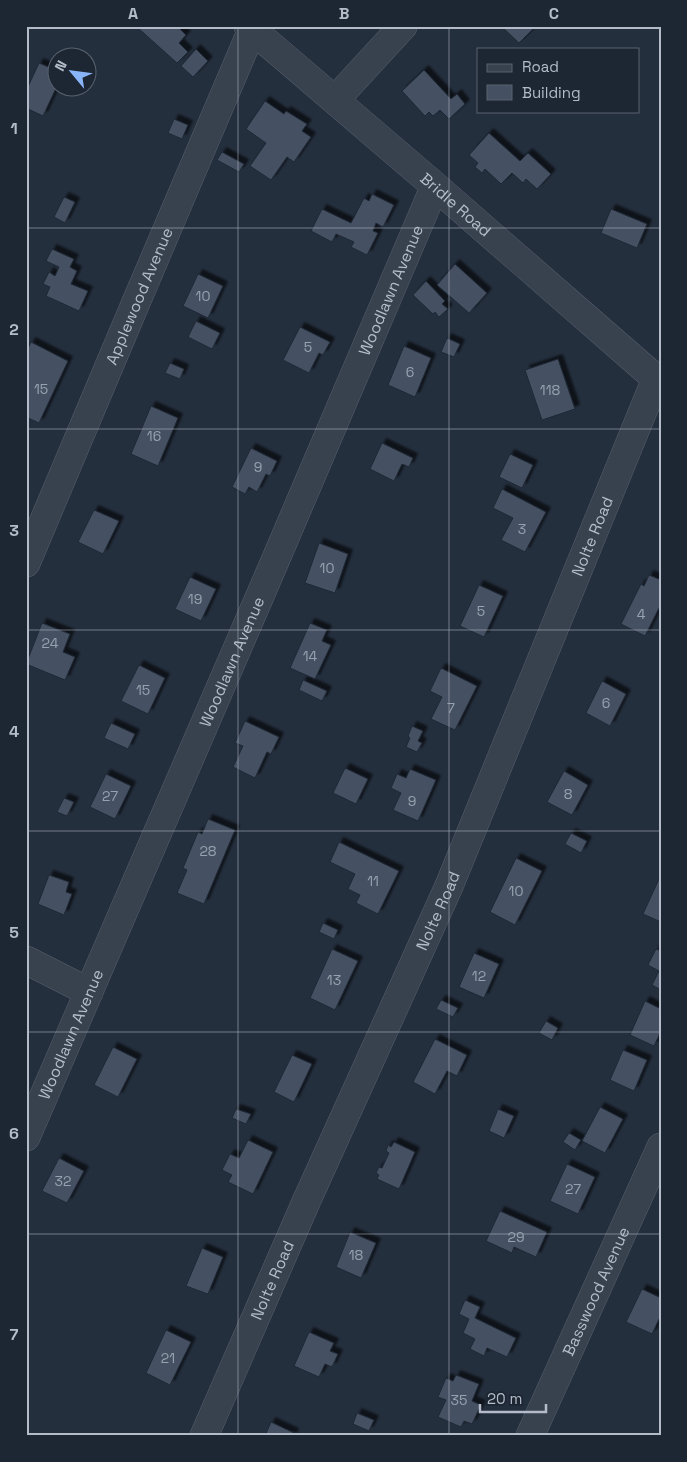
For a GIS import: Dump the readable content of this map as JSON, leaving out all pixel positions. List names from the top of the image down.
{
  "streets": {
    "street": [
      "Bridle Road",
      "Woodlawn Avenue",
      "Applewood Avenue",
      "Nolte Road",
      "Basswood Avenue"
    ]
  },
  "crossings": [
    ["Bridle Road", "Woodlawn Avenue"],
    ["Bridle Road", "Applewood Avenue"],
    ["Bridle Road", "Nolte Road"]
  ],
  "house_numbers": [
    "10",
    "5",
    "6",
    "15",
    "118",
    "16",
    "9",
    "3",
    "10",
    "19",
    "5",
    "4",
    "24",
    "14",
    "15",
    "6",
    "7",
    "8",
    "27",
    "9",
    "28",
    "11",
    "10",
    "12",
    "13",
    "32",
    "27",
    "29",
    "18",
    "21",
    "35"
  ],
  "legend": ["Road", "Building"],
  "scale_bar": "20 m",
  "north": "top left",
  "grid": {
    "columns": ["A", "B", "C"],
    "rows": [
      "1",
      "2",
      "3",
      "4",
      "5",
      "6",
      "7"
    ]
  }
}
